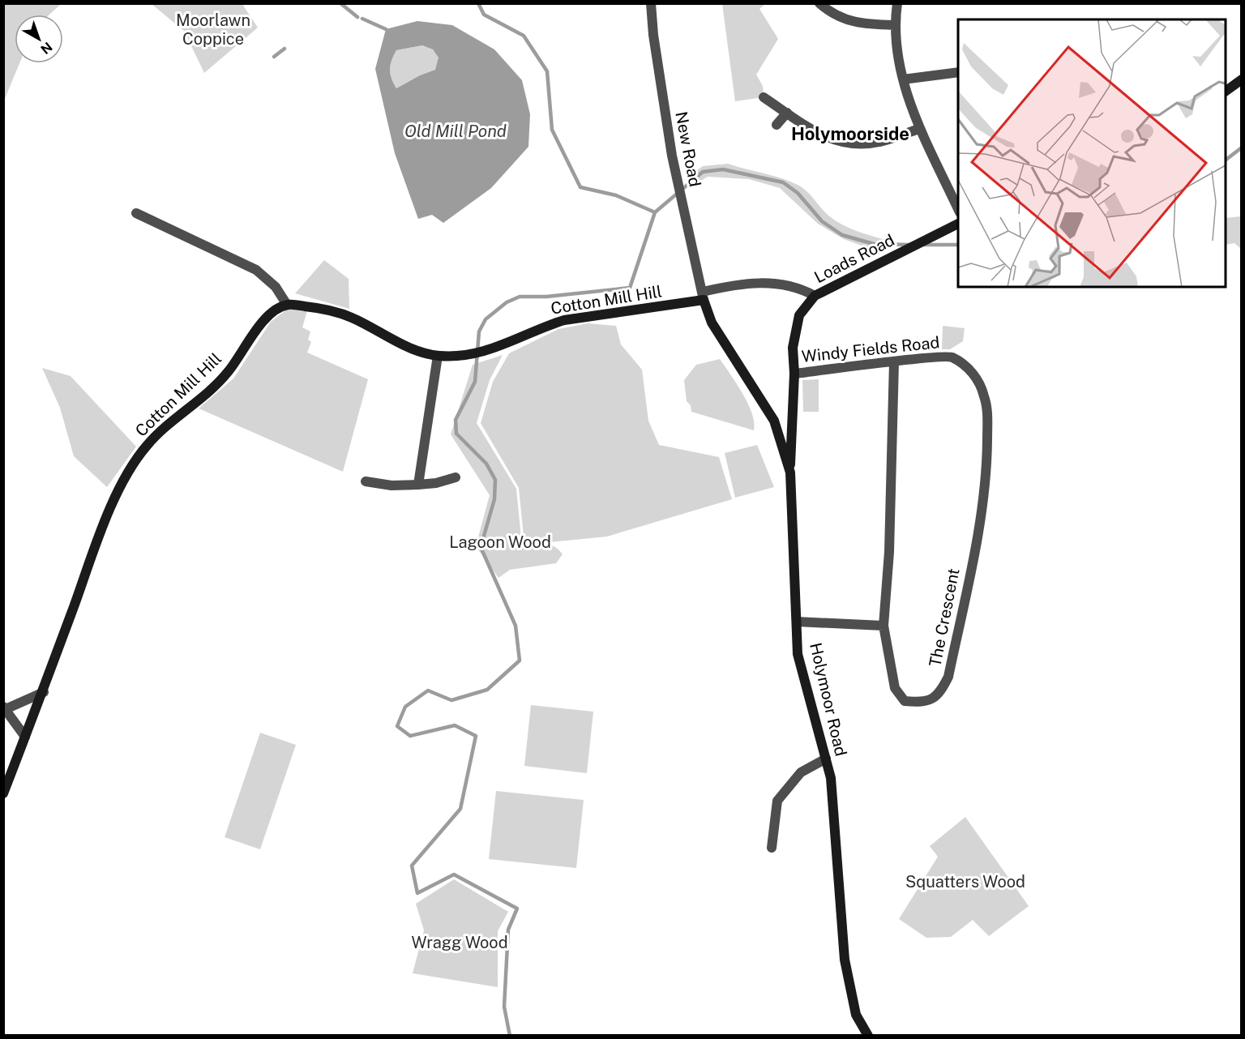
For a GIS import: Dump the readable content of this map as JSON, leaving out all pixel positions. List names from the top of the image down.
{
  "streets": {
    "street": [
      "New Road",
      "Loads Road",
      "Cotton Mill Hill",
      "Windy Fields Road",
      "The Crescent",
      "Holymoor Road"
    ]
  },
  "crossings": [
    ["New Road", "Loads Road"],
    ["New Road", "Cotton Mill Hill"],
    ["New Road", "Holymoor Road"],
    ["Loads Road", "Cotton Mill Hill"],
    ["Loads Road", "Holymoor Road"],
    ["Cotton Mill Hill", "Holymoor Road"],
    ["Windy Fields Road", "The Crescent"]
  ],
  "districts": ["Holymoorside"],
  "water": ["Old Mill Pond"],
  "parks": [
    "Moorlawn Coppice",
    "Lagoon Wood",
    "Squatters Wood",
    "Wragg Wood"
  ],
  "north": "bottom right"
}
